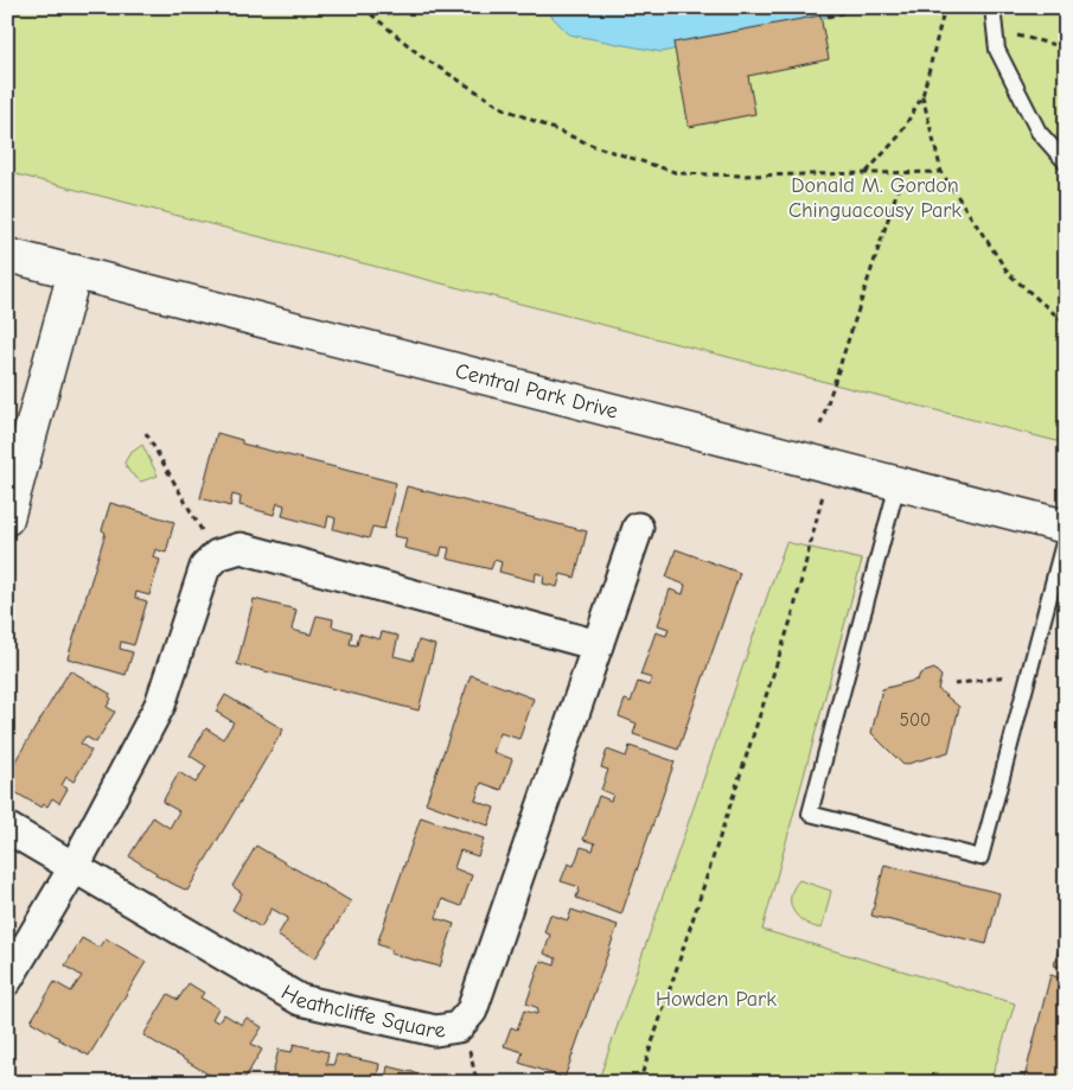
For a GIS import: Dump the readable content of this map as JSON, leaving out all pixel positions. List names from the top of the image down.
{
  "streets": {
    "street": ["Central Park Drive", "Heathcliffe Square"]
  },
  "parks": ["Donald M. Gordon Chinguacousy Park", "Howden Park"],
  "house_numbers": ["500"]
}
